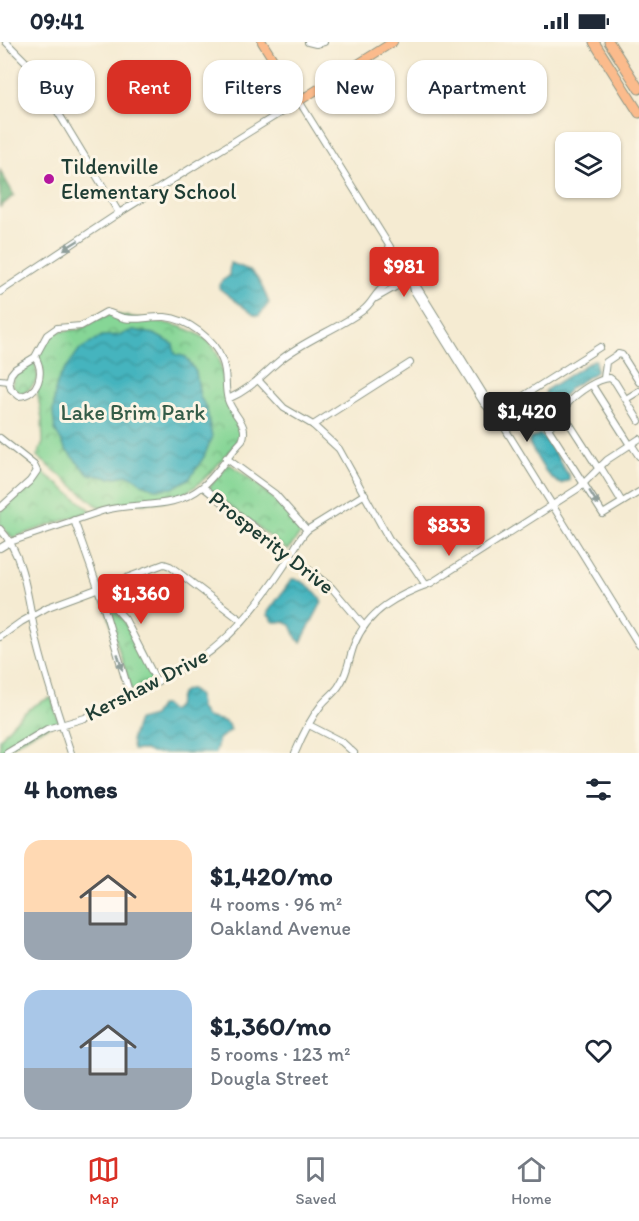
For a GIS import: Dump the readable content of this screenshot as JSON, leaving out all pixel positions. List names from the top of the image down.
{
  "streets": {
    "street": ["Prosperity Drive", "Kershaw Drive"]
  },
  "crossings": [
    ["Prosperity Drive", "Kershaw Drive"]
  ],
  "parks": ["Lake Brim Park"],
  "places": ["Tildenville Elementary School"],
  "page": {
    "status": "09:41",
    "chip": [
      "Buy",
      "Rent",
      "Filters",
      "New",
      "Apartment"
    ],
    "price": [
      "$981",
      "$1,420",
      "$833",
      "$1,360"
    ],
    "heading": "4 homes",
    "list": [
      {
        "name": "$1,420/mo",
        "note": "4 rooms · 96 m² · Oakland Avenue"
      },
      {
        "name": "$1,360/mo",
        "note": "5 rooms · 123 m² · Dougla Street"
      }
    ],
    "tabs": ["Map", "Saved", "Home"]
  }
}
